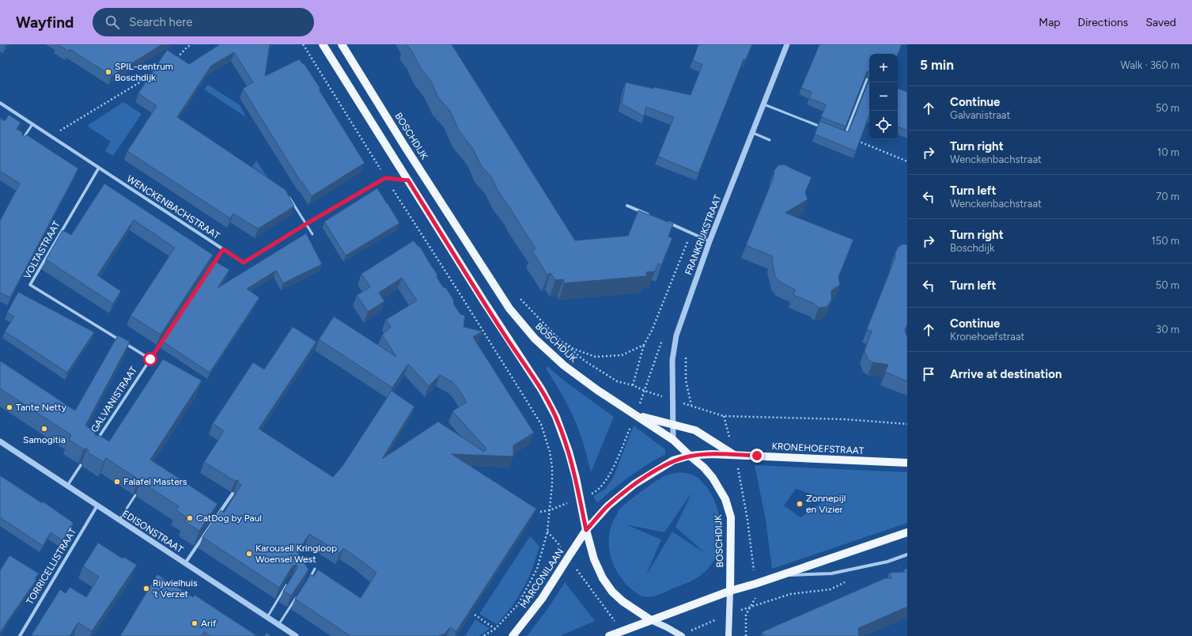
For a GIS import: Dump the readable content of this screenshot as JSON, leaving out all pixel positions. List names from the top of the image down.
{
  "streets": {
    "main road": ["BOSCHDIJK", "KRONEHOEFSTRAAT", "MARCONILAAN"],
    "street": [
      "WENCKENBACHSTRAAT",
      "FRANKRIJKSTRAAT",
      "VOLTASTRAAT",
      "GALVANISTRAAT",
      "EDISONSTRAAT",
      "TORRICELLISTRAAT"
    ]
  },
  "crossings": [
    ["BOSCHDIJK", "FRANKRIJKSTRAAT"],
    ["BOSCHDIJK", "KRONEHOEFSTRAAT"],
    ["BOSCHDIJK", "MARCONILAAN"],
    ["WENCKENBACHSTRAAT", "VOLTASTRAAT"],
    ["WENCKENBACHSTRAAT", "GALVANISTRAAT"],
    ["VOLTASTRAAT", "GALVANISTRAAT"],
    ["KRONEHOEFSTRAAT", "MARCONILAAN"],
    ["EDISONSTRAAT", "TORRICELLISTRAAT"]
  ],
  "places": [
    "SPIL-centrum Boschdijk",
    "Tante Netty",
    "Samogitia",
    "Falafel Masters",
    "Zonnepijl en Vizier",
    "CatDog by Paul",
    "Karousell Kringloop Woensel West",
    "Rijwielhuis ‘t Verzet",
    "Arif"
  ],
  "page": {
    "header": "Wayfind",
    "search": "Search here",
    "nav": ["Map", "Directions", "Saved"],
    "heading": ["5 min", "Walk · 360 m"],
    "map_buttons": ["+", "−"],
    "list": [
      ["Continue", "Galvanistraat", "50 m"],
      ["Turn right", "Wenckenbachstraat", "10 m"],
      ["Turn left", "Wenckenbachstraat", "70 m"],
      ["Turn right", "Boschdijk", "150 m"],
      ["Turn left", "50 m"],
      ["Continue", "Kronehoefstraat", "30 m"],
      "Arrive at destination"
    ]
  }
}
